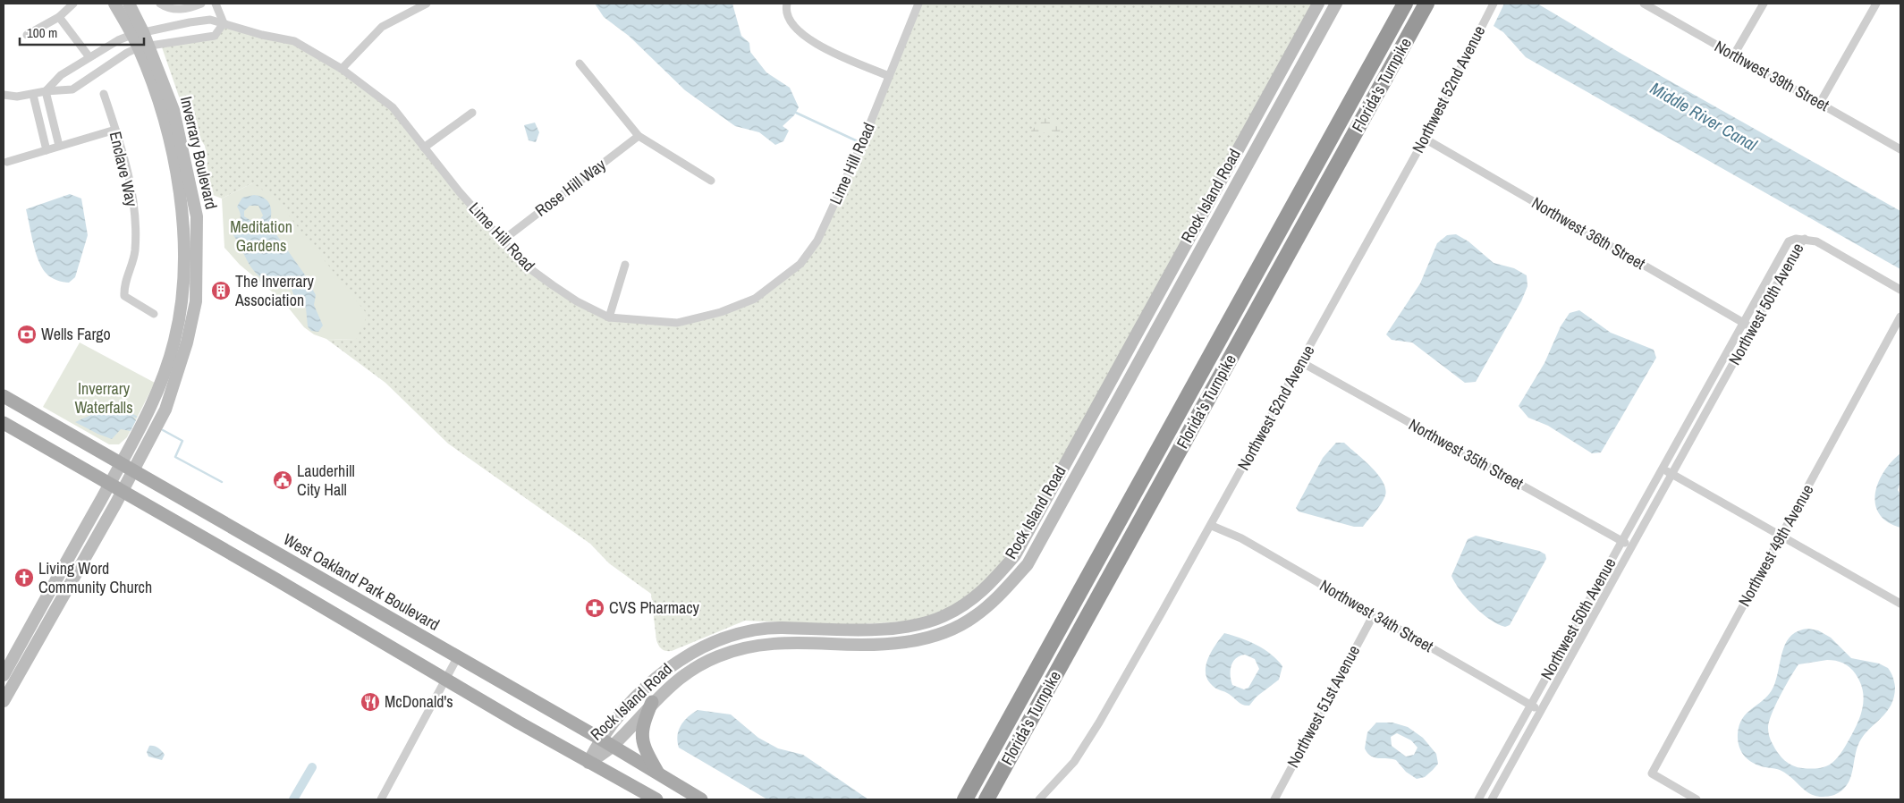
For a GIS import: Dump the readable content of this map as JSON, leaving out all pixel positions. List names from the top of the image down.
{
  "streets": {
    "highway": ["Florida's Turnpike"],
    "main road": ["Inverrary Boulevard", "Rock Island Road", "West Oakland Park Boulevard"],
    "street": [
      "Northwest 39th Street",
      "Northwest 52nd Avenue",
      "Lime Hill Road",
      "Enclave Way",
      "Rose Hill Way",
      "Northwest 36th Street",
      "Northwest 50th Avenue",
      "Northwest 35th Street",
      "Northwest 49th Avenue",
      "Northwest 34th Street",
      "Northwest 51st Avenue"
    ]
  },
  "crossings": [
    ["Northwest 52nd Avenue", "Northwest 36th Street"],
    ["Northwest 52nd Avenue", "Northwest 35th Street"],
    ["Northwest 52nd Avenue", "Northwest 34th Street"],
    ["Inverrary Boulevard", "Lime Hill Road"],
    ["Inverrary Boulevard", "West Oakland Park Boulevard"],
    ["Lime Hill Road", "Rose Hill Way"],
    ["Rock Island Road", "West Oakland Park Boulevard"],
    ["Northwest 36th Street", "Northwest 50th Avenue"],
    ["Northwest 50th Avenue", "Northwest 35th Street"],
    ["Northwest 50th Avenue", "Northwest 34th Street"],
    ["Northwest 34th Street", "Northwest 51st Avenue"]
  ],
  "water": ["Middle River Canal"],
  "parks": ["Meditation Gardens", "Inverrary Waterfalls"],
  "places": {
    "building": ["The Inverrary Association"],
    "bank": ["Wells Fargo"],
    "public building": ["Lauderhill City Hall"],
    "church": ["Living Word Community Church"],
    "pharmacy": ["CVS Pharmacy"],
    "restaurant": ["McDonald's"]
  },
  "scale_bar": "100 m"
}
